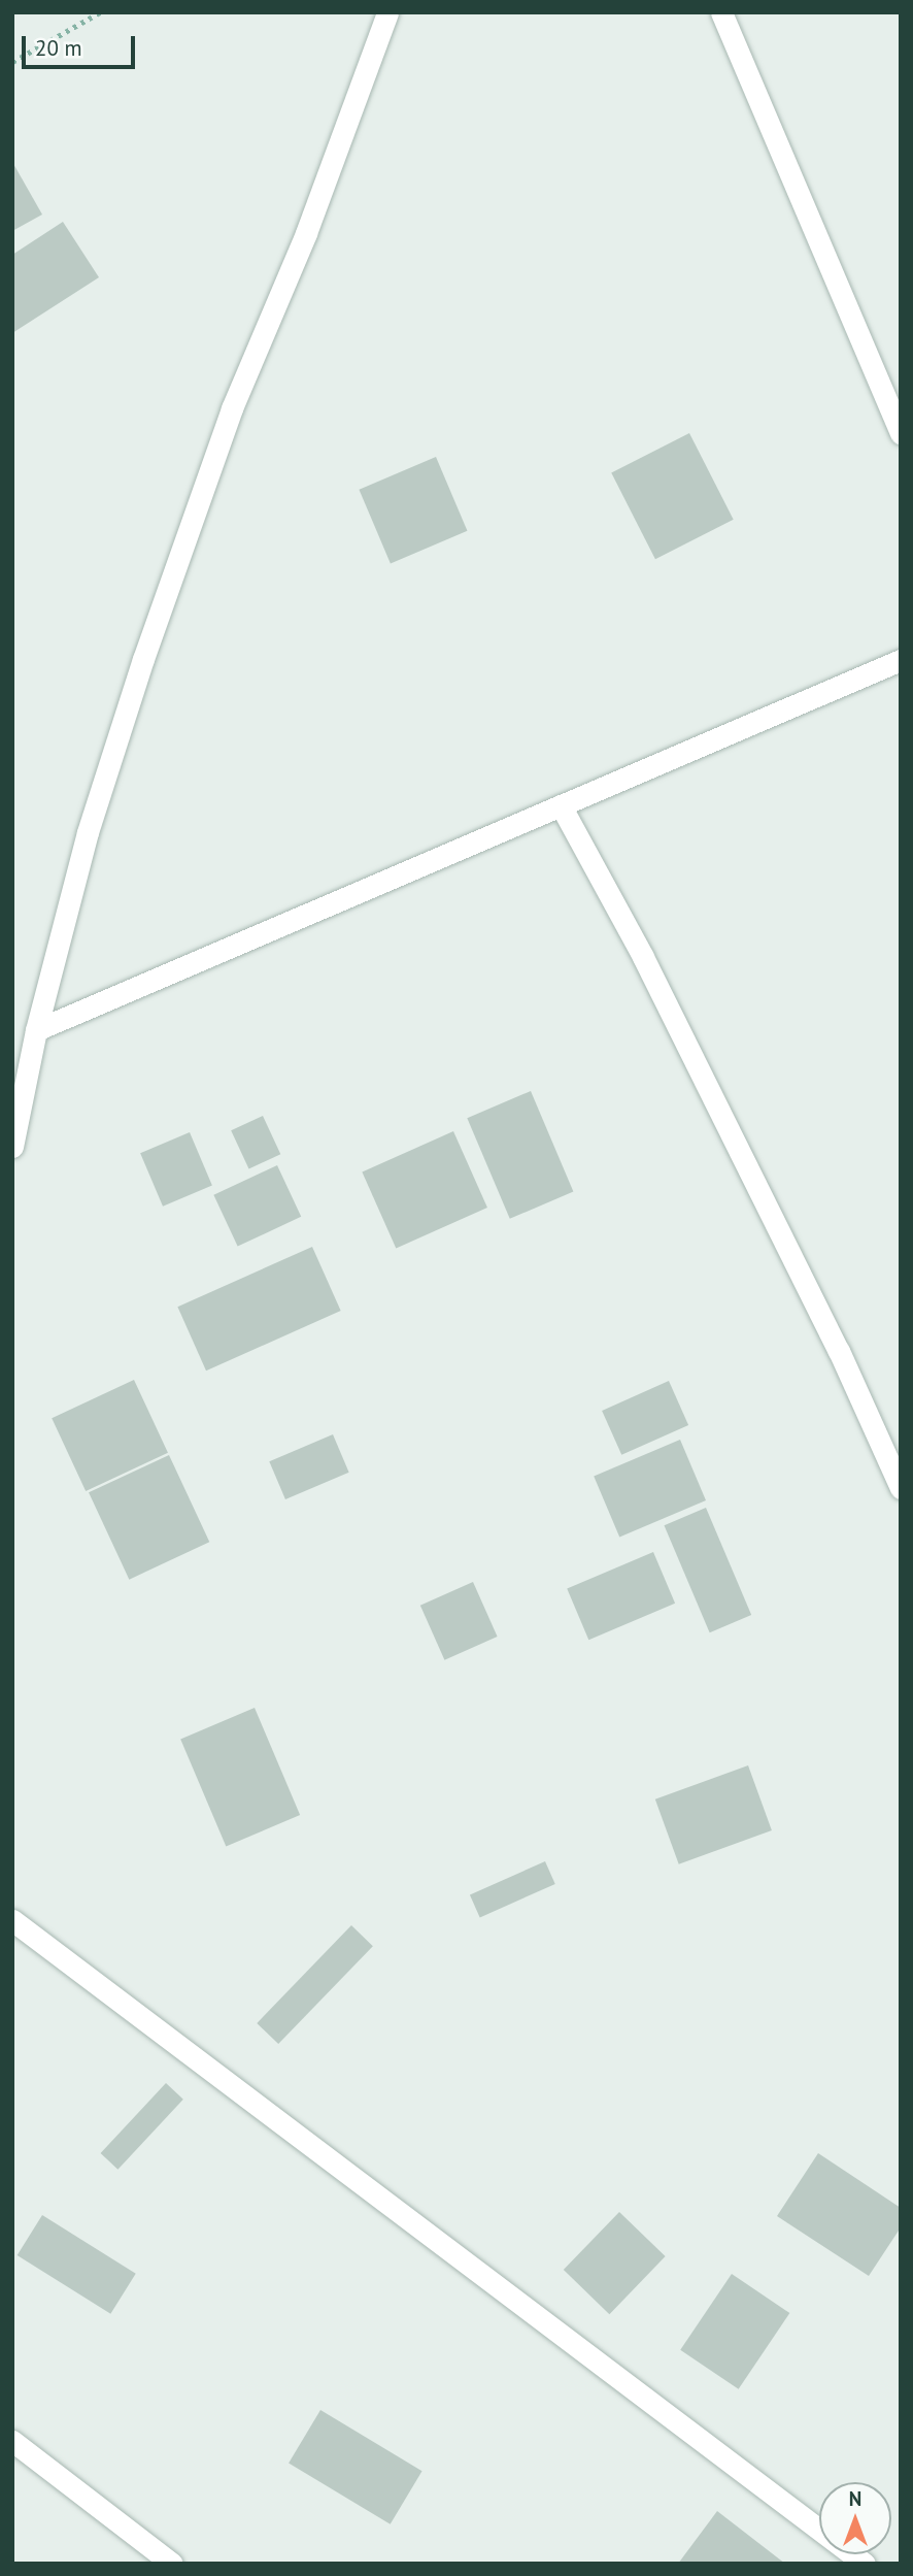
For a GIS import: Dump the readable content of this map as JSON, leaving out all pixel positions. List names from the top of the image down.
{
  "scale_bar": "20 m",
  "north": "top"
}
